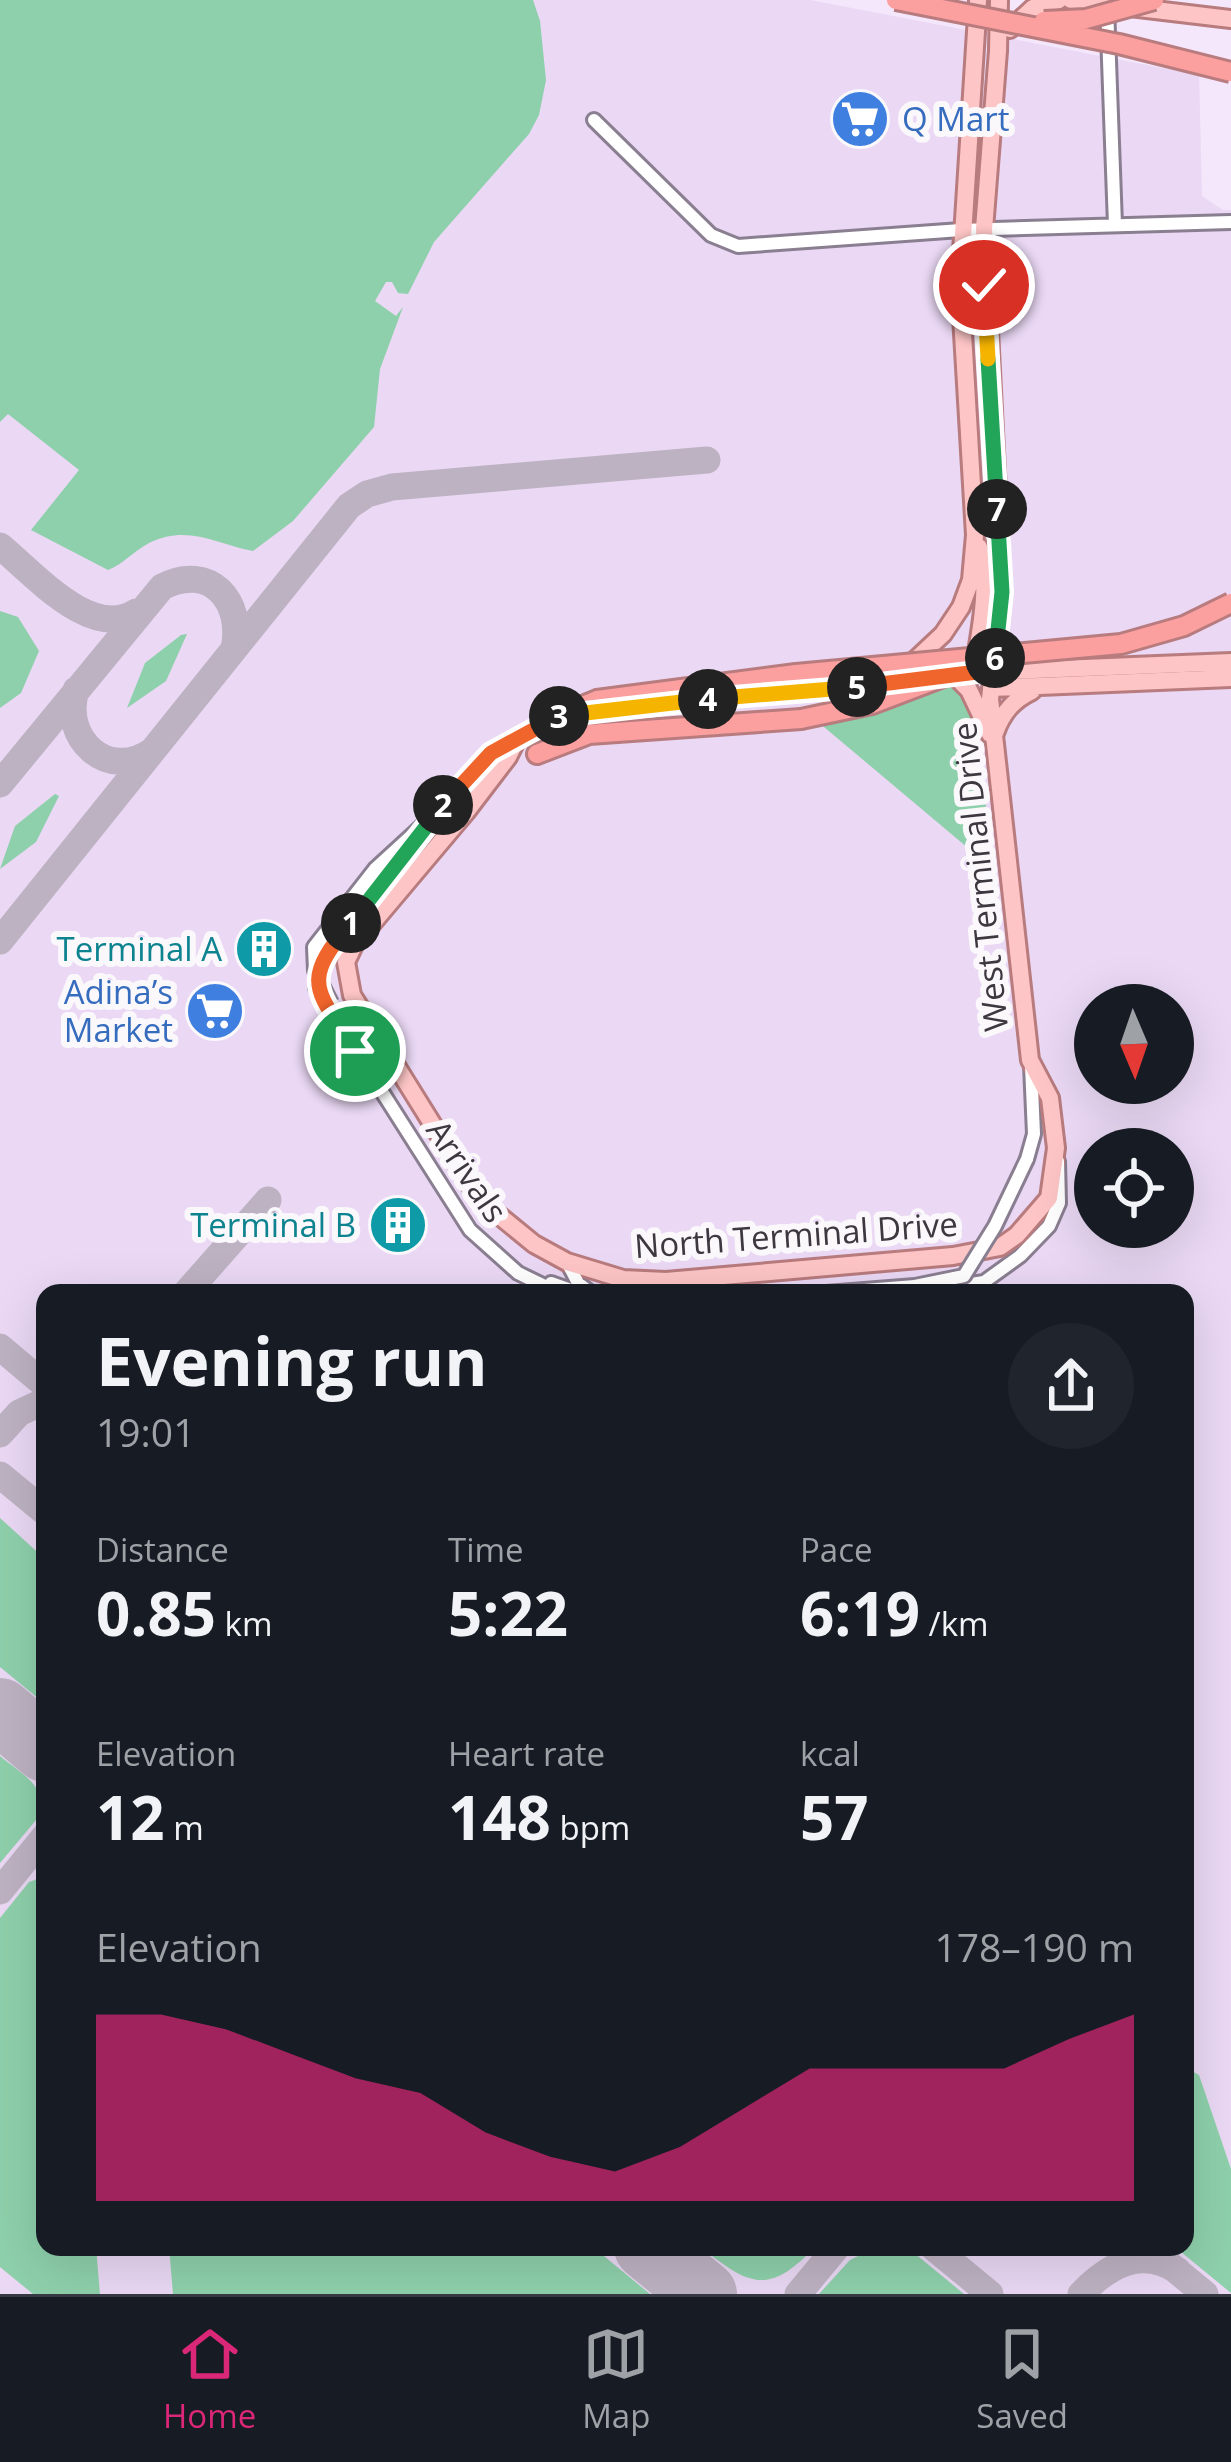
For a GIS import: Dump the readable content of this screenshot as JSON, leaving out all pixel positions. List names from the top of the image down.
{
  "streets": {
    "main road": ["West Terminal Drive", "North Terminal Drive"],
    "street": ["Arrivals"]
  },
  "crossings": [
    ["West Terminal Drive", "North Terminal Drive"]
  ],
  "places": {
    "supermarket": ["Q Mart", "Adina’s Market"],
    "building": ["Terminal A", "Terminal B"]
  },
  "north": "bottom",
  "page": {
    "pins": [
      "7",
      "6",
      "5",
      "4",
      "3",
      "2",
      "1"
    ],
    "heading": ["Evening run", "19:01"],
    "stats": [
      ["Distance", "0.85 km"],
      ["Time", "5:22"],
      ["Pace", "6:19 /km"],
      ["Elevation", "12 m"],
      ["Heart rate", "148 bpm"],
      ["kcal", "57"]
    ],
    "chart": ["Elevation", "178–190 m"],
    "tabs": ["Home", "Map", "Saved"]
  }
}
